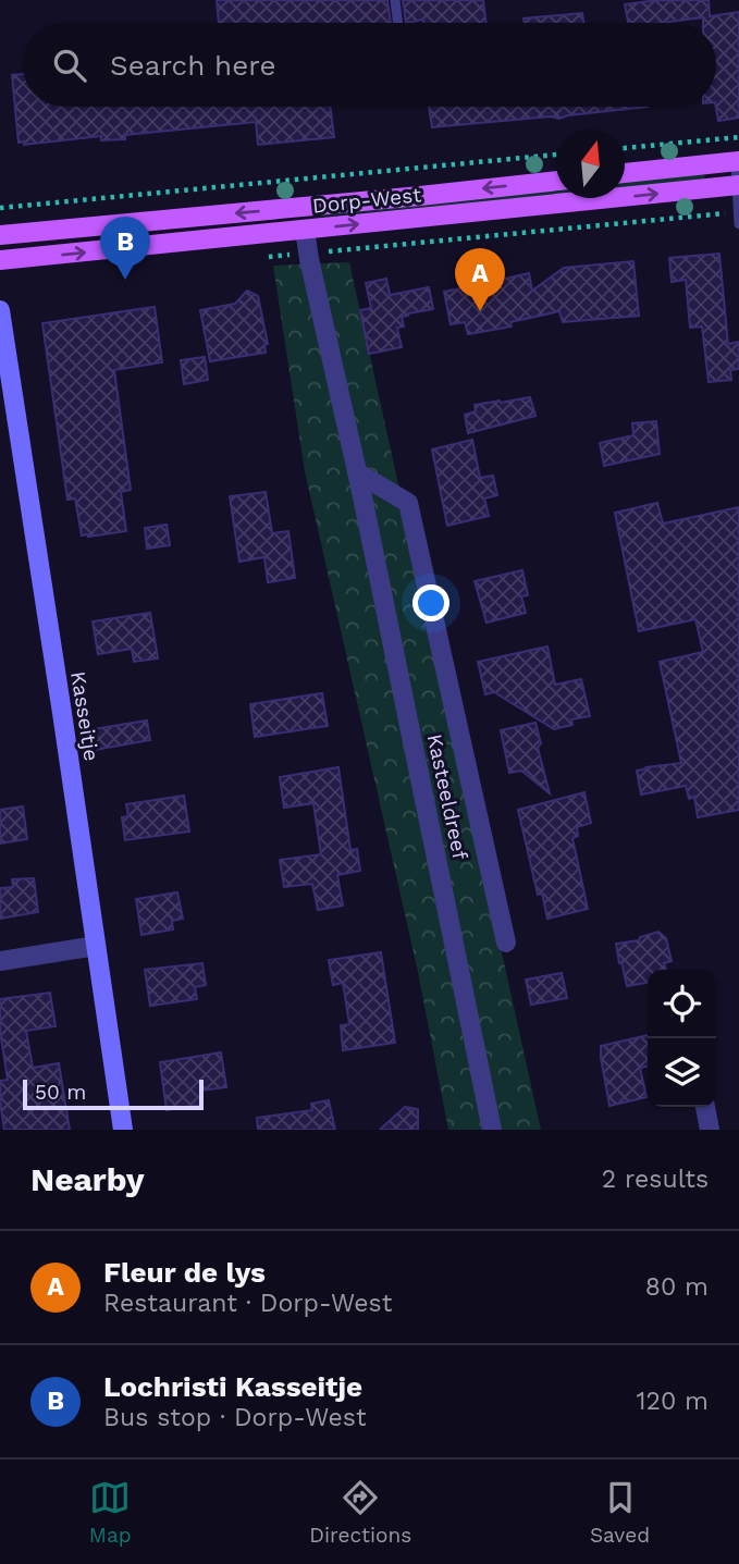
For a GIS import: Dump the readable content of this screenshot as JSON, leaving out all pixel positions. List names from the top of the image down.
{
  "streets": {
    "main road": ["Dorp-West"],
    "street": ["Kasseitje", "Kasteeldreef"]
  },
  "crossings": [
    ["Dorp-West", "Kasteeldreef"]
  ],
  "scale_bar": "50 m",
  "north": "top",
  "page": {
    "search": "Search here",
    "pins": ["B", "A"],
    "scale": "50 m",
    "heading": ["Nearby", "2 results"],
    "list": [
      {
        "mark": "A",
        "name": "Fleur de lys",
        "note": "Restaurant · Dorp-West",
        "value": "80 m"
      },
      {
        "mark": "B",
        "name": "Lochristi Kasseitje",
        "note": "Bus stop · Dorp-West",
        "value": "120 m"
      }
    ],
    "nav": ["Map", "Directions", "Saved"]
  }
}
